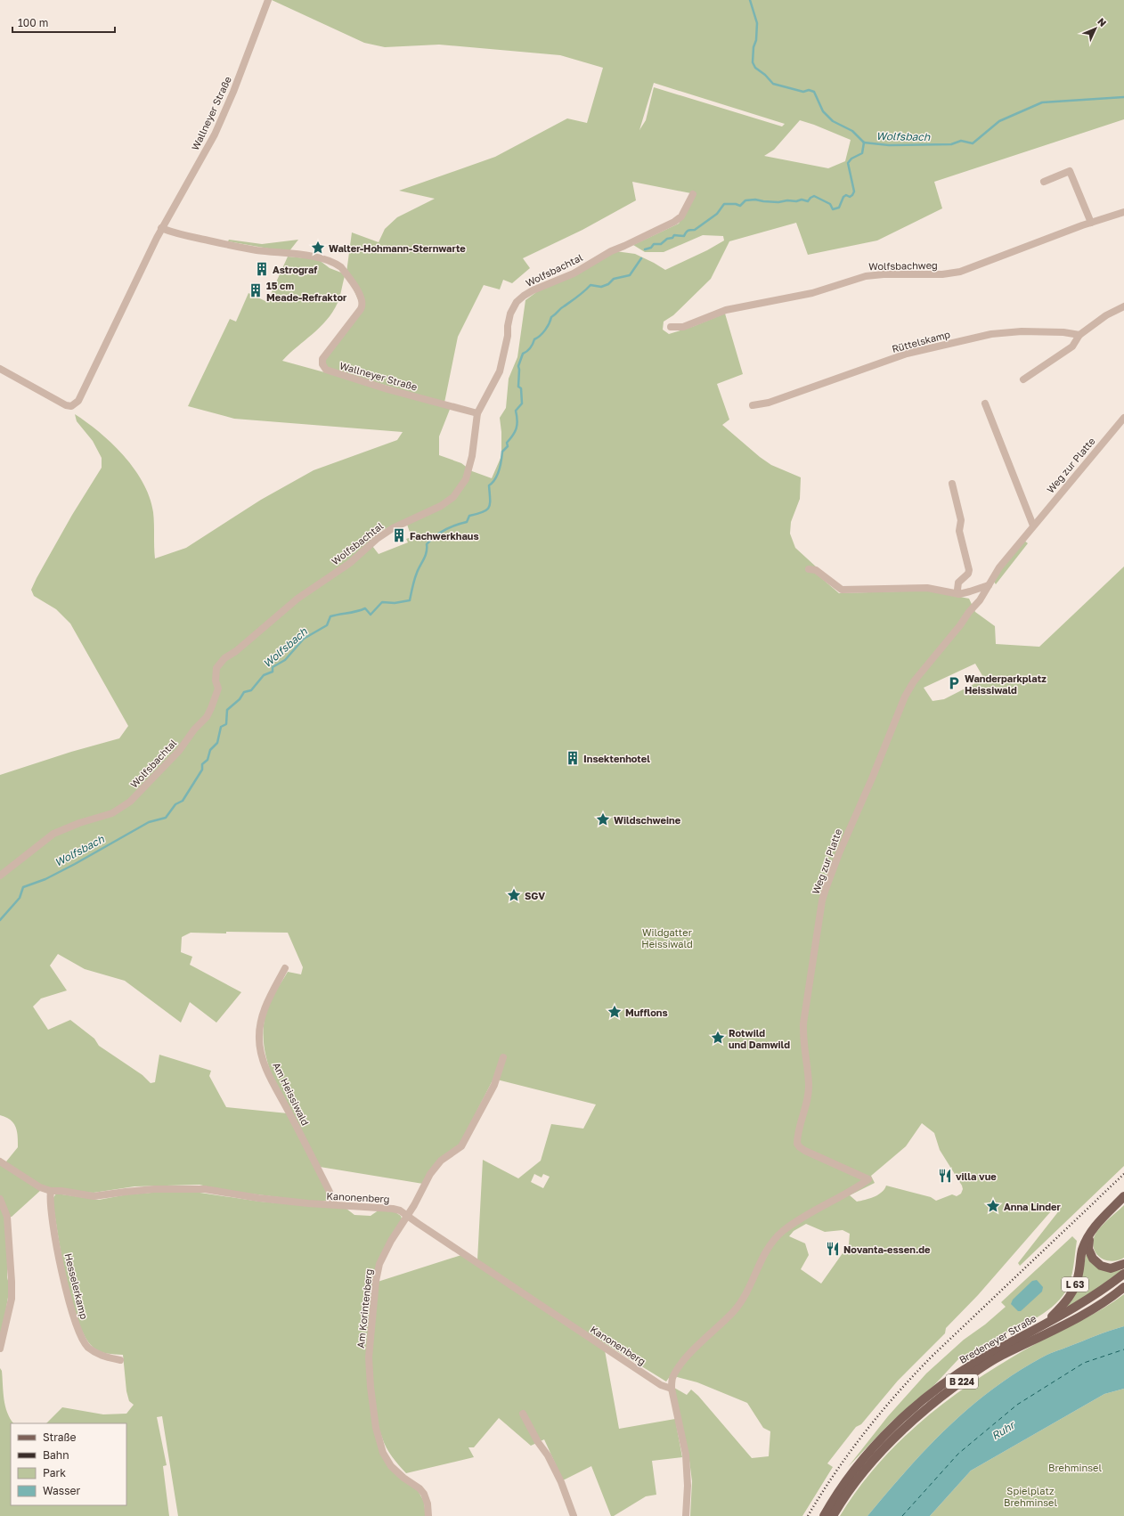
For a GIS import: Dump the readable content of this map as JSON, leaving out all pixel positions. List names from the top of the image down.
{
  "streets": {
    "main road": ["L 63", "Bredeneyer Straße", "B 224"],
    "street": [
      "Wallneyer Straße",
      "Wolfsbachweg",
      "Wolfsbachtal",
      "Rüttelskamp",
      "Weg zur Platte",
      "Am Heissiwald",
      "Kanonenberg",
      "Hesselerkamp",
      "Am Korintenberg"
    ]
  },
  "crossings": [
    ["Wallneyer Straße", "Wolfsbachtal"],
    ["Weg zur Platte", "Kanonenberg"],
    ["Am Heissiwald", "Kanonenberg"],
    ["Kanonenberg", "Hesselerkamp"],
    ["Kanonenberg", "Am Korintenberg"],
    ["L 63", "Bredeneyer Straße"]
  ],
  "water": ["Wolfsbach", "Ruhr"],
  "parks": ["Wildgatter Heissiwald", "Brehminsel", "Spielplatz Brehminsel"],
  "places": {
    "place": [
      "Walter-Hohmann-Sternwarte",
      "Wildschweine",
      "SGV",
      "Mufflons",
      "Rotwild und Damwild",
      "Anna Linder"
    ],
    "building": [
      "Astrograf",
      "15 cm Meade-Refraktor",
      "Fachwerkhaus",
      "Insektenhotel"
    ],
    "parking": ["Wanderparkplatz Heissiwald"],
    "restaurant": ["villa vue", "Novanta-essen.de"]
  },
  "legend": [
    "Straße",
    "Bahn",
    "Park",
    "Wasser"
  ],
  "scale_bar": "100 m",
  "north": "top right"
}
